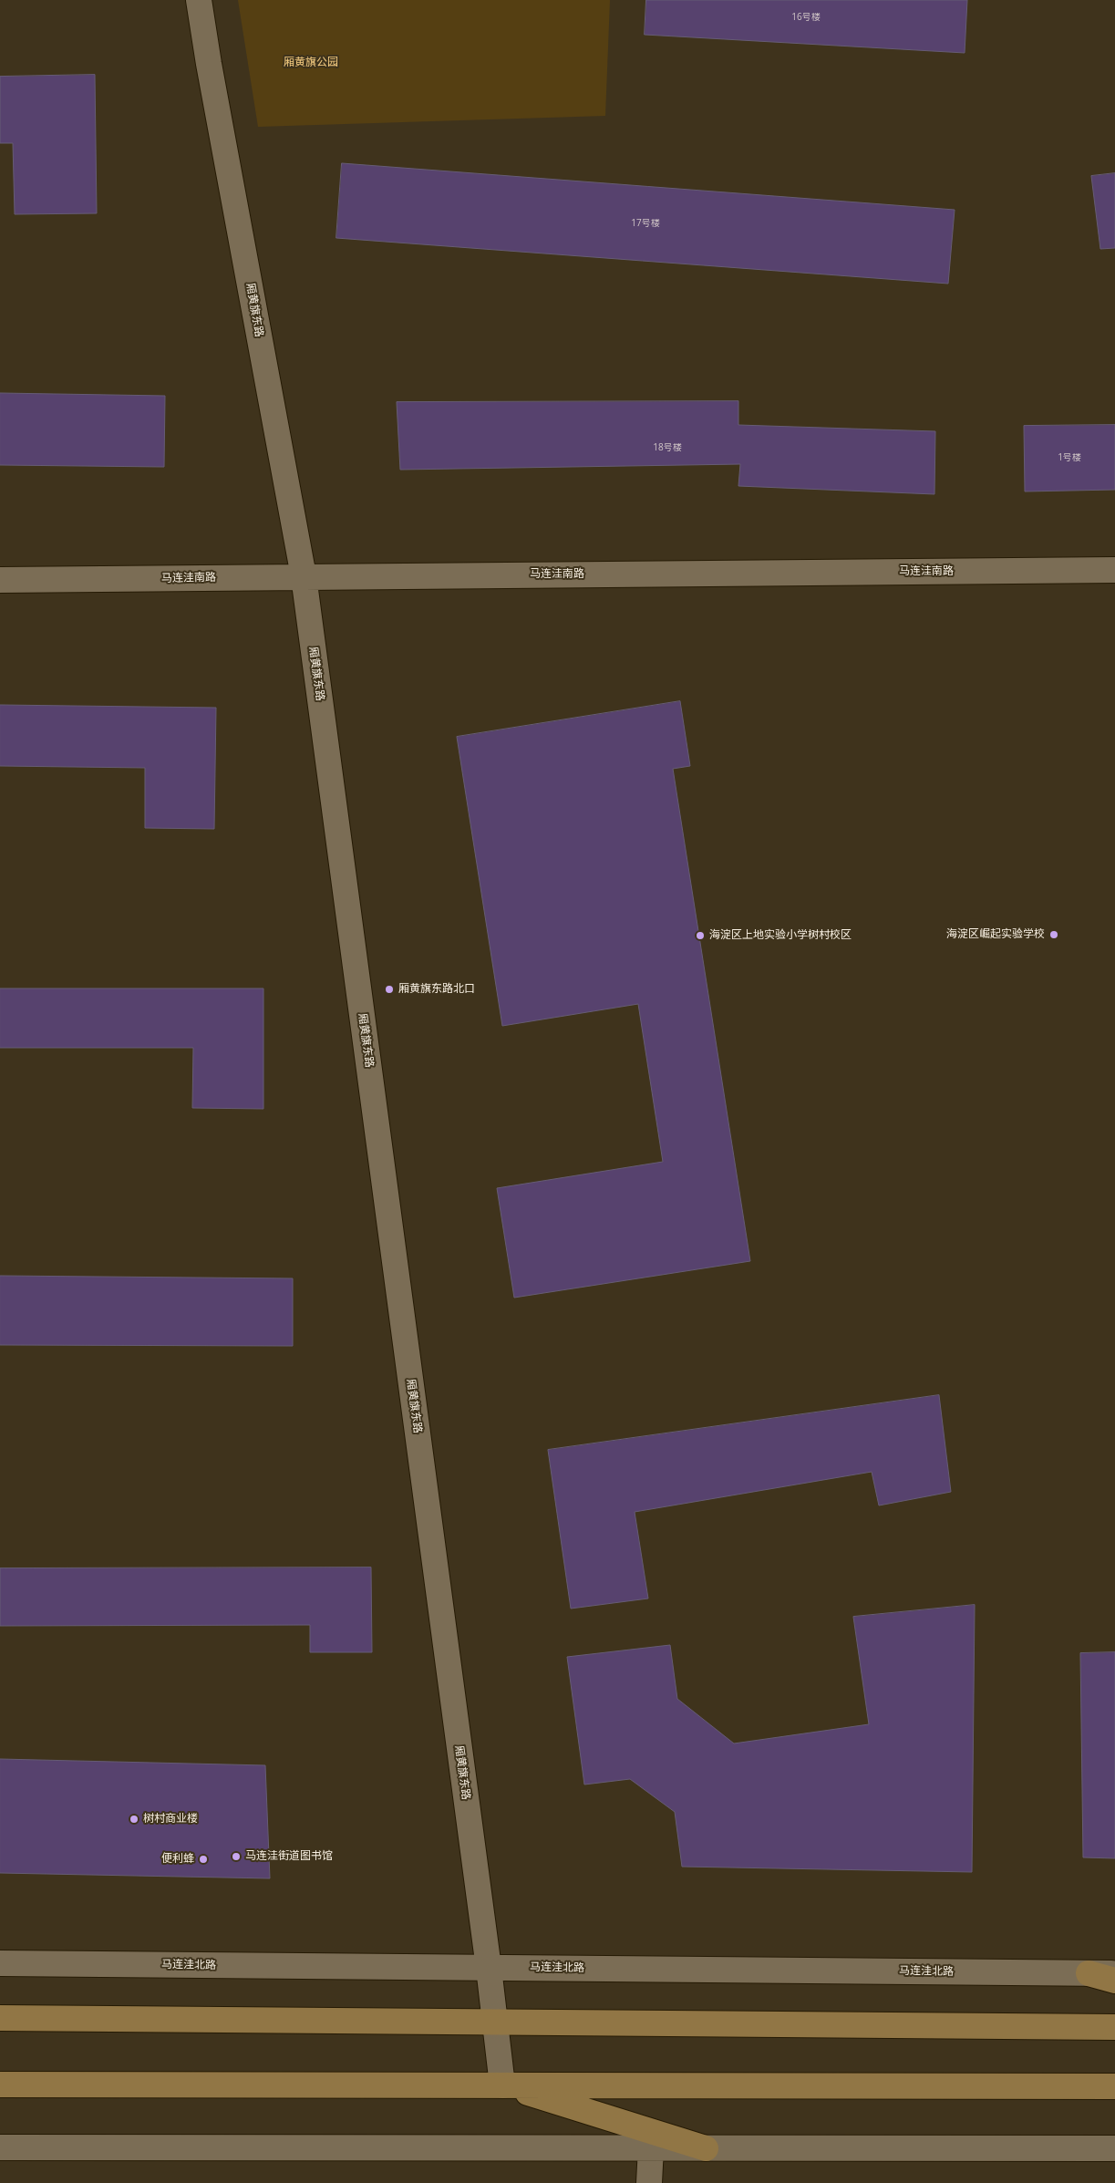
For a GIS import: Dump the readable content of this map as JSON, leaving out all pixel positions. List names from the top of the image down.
{
  "streets": {
    "street": ["厢黄旗东路", "马连洼南路", "马连洼北路"]
  },
  "crossings": [
    ["厢黄旗东路", "马连洼南路"],
    ["厢黄旗东路", "马连洼北路"]
  ],
  "parks": ["厢黄旗公园"],
  "places": [
    "海淀区崛起实验学校",
    "海淀区上地实验小学树村校区",
    "厢黄旗东路北口",
    "树村商业楼",
    "马连洼街道图书馆",
    "便利蜂"
  ],
  "house_numbers": [
    "16号楼",
    "17号楼",
    "18号楼",
    "1号楼"
  ]
}
